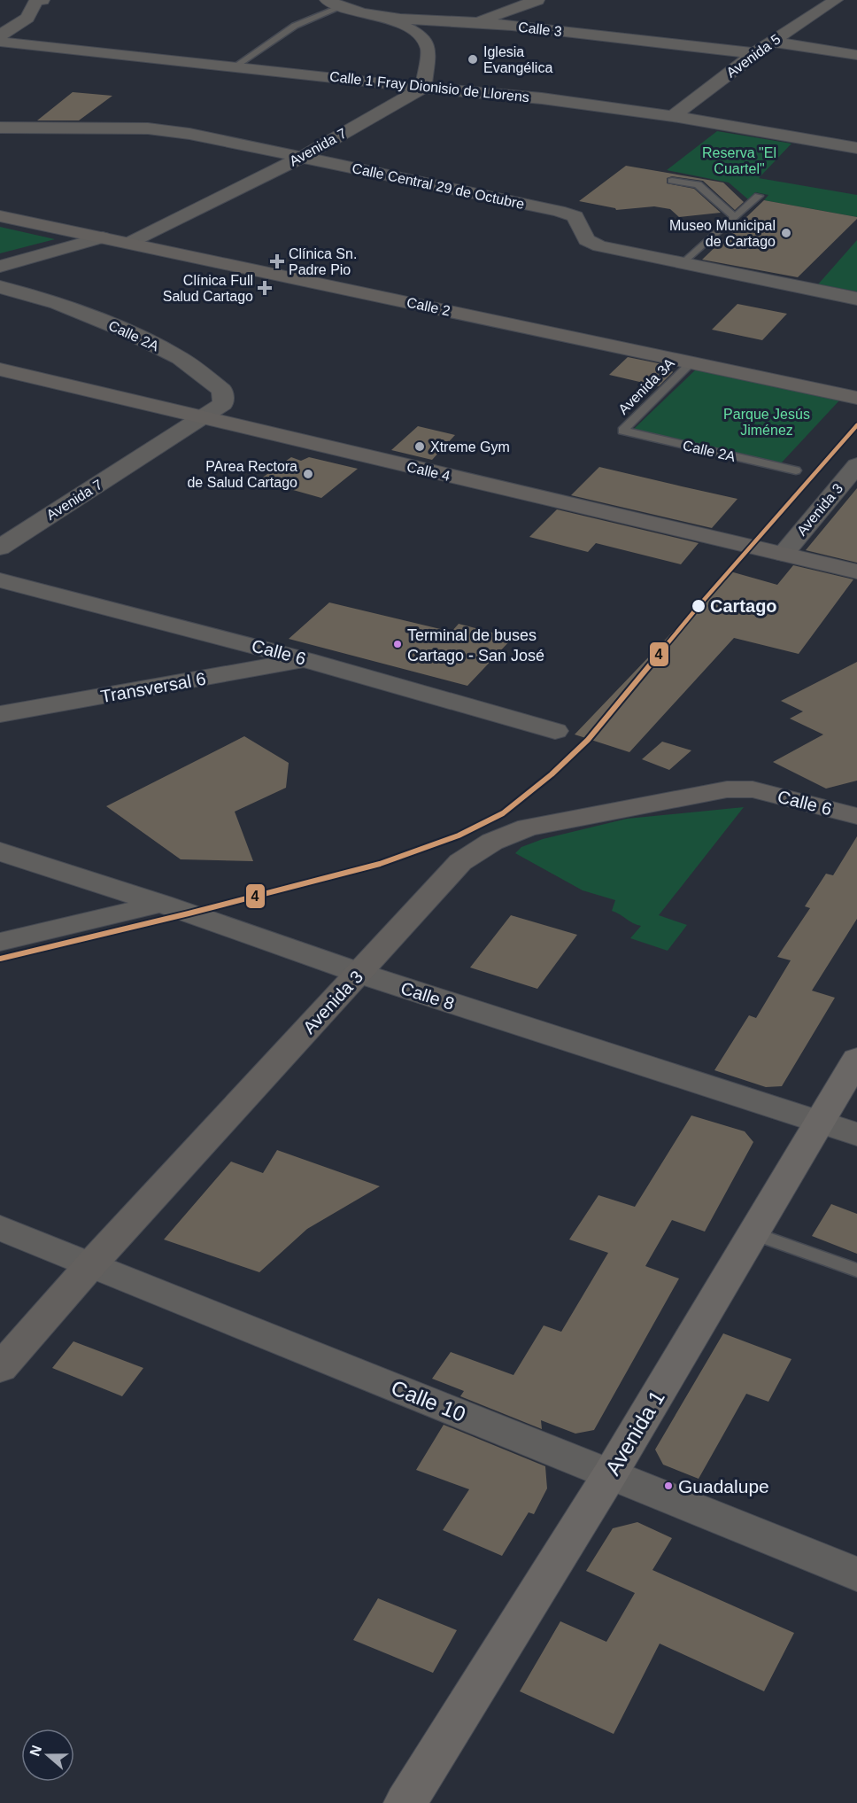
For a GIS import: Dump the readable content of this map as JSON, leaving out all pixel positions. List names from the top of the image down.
{
  "streets": {
    "main road": ["Avenida 1"],
    "street": [
      "Calle 3",
      "Avenida 5",
      "Calle 1 Fray Dionisio de Llorens",
      "Avenida 7",
      "Calle Central 29 de Octubre",
      "Calle 2",
      "Calle 2A",
      "Calle 4",
      "Avenida 3",
      "Calle 6",
      "Transversal 6",
      "Calle 8",
      "Calle 10"
    ],
    "lane": ["Avenida 3A"]
  },
  "crossings": [
    ["Calle 3", "Avenida 5"],
    ["Avenida 5", "Calle 1 Fray Dionisio de Llorens"],
    ["Calle 1 Fray Dionisio de Llorens", "Avenida 7"],
    ["Avenida 7", "Calle Central 29 de Octubre"],
    ["Avenida 7", "Calle 2"],
    ["Avenida 7", "Calle 2A"],
    ["Avenida 7", "Calle 4"],
    ["Calle 2", "Avenida 3A"],
    ["Calle 2A", "Avenida 3A"],
    ["Calle 2A", "Calle 4"],
    ["Calle 4", "Avenida 3"],
    ["Avenida 3", "Calle 6"],
    ["Avenida 3", "Calle 8"],
    ["Avenida 3", "Calle 10"],
    ["Calle 6", "Transversal 6"],
    ["Calle 8", "Avenida 1"],
    ["Calle 10", "Avenida 1"]
  ],
  "parks": ["Reserva \"El Cuartel\"", "Parque Jesús Jiménez"],
  "places": {
    "other": [
      "Iglesia Evangélica",
      "Museo Municipal de Cartago",
      "Xtreme Gym",
      "PArea Rectora de Salud Cartago",
      "Cartago",
      "Terminal de buses Cartago - San José",
      "Guadalupe"
    ],
    "health": ["Clínica Sn. Padre Pio", "Clínica Full Salud Cartago"]
  },
  "lines": ["rail line 4"],
  "north": "left"
}
